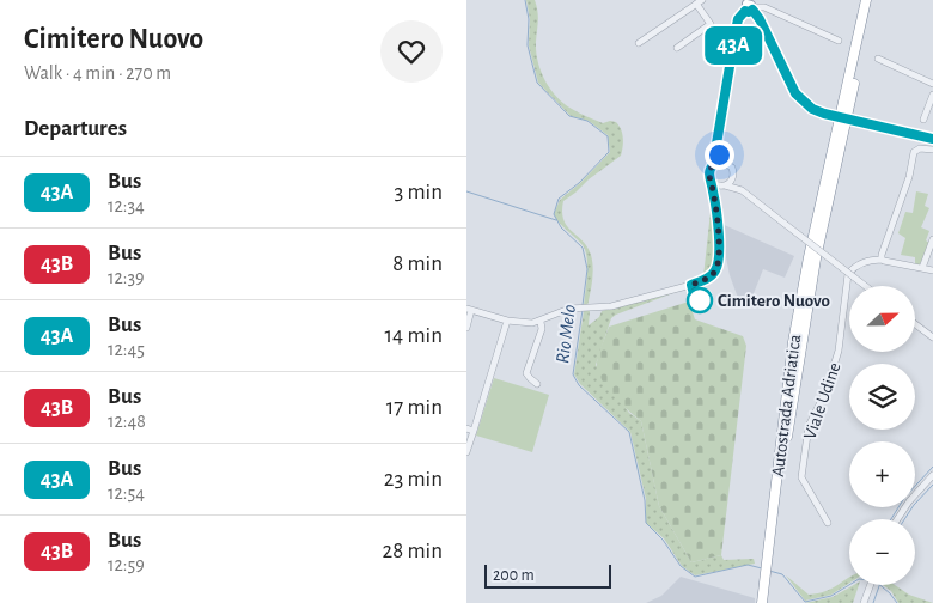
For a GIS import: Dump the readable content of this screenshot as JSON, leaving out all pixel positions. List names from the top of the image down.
{
  "streets": {
    "highway": ["Autostrada Adriatica"],
    "street": ["Viale Udine"]
  },
  "water": ["Rio Melo"],
  "places": ["Cimitero Nuovo"],
  "lines": ["bus line 43A"],
  "scale_bar": "200 m",
  "north": "right",
  "page": {
    "heading": [
      ["Cimitero Nuovo", "Walk · 4 min · 270 m"],
      "Departures"
    ],
    "on_map": "43A",
    "list": [
      {
        "mark": "43A",
        "name": "Bus",
        "note": "12:34",
        "value": "3 min"
      },
      {
        "mark": "43B",
        "name": "Bus",
        "note": "12:39",
        "value": "8 min"
      },
      {
        "mark": "43A",
        "name": "Bus",
        "note": "12:45",
        "value": "14 min"
      },
      {
        "mark": "43B",
        "name": "Bus",
        "note": "12:48",
        "value": "17 min"
      },
      {
        "mark": "43A",
        "name": "Bus",
        "note": "12:54",
        "value": "23 min"
      },
      {
        "mark": "43B",
        "name": "Bus",
        "note": "12:59",
        "value": "28 min"
      }
    ],
    "map_buttons": ["+", "−"],
    "scale": "200 m"
  }
}
